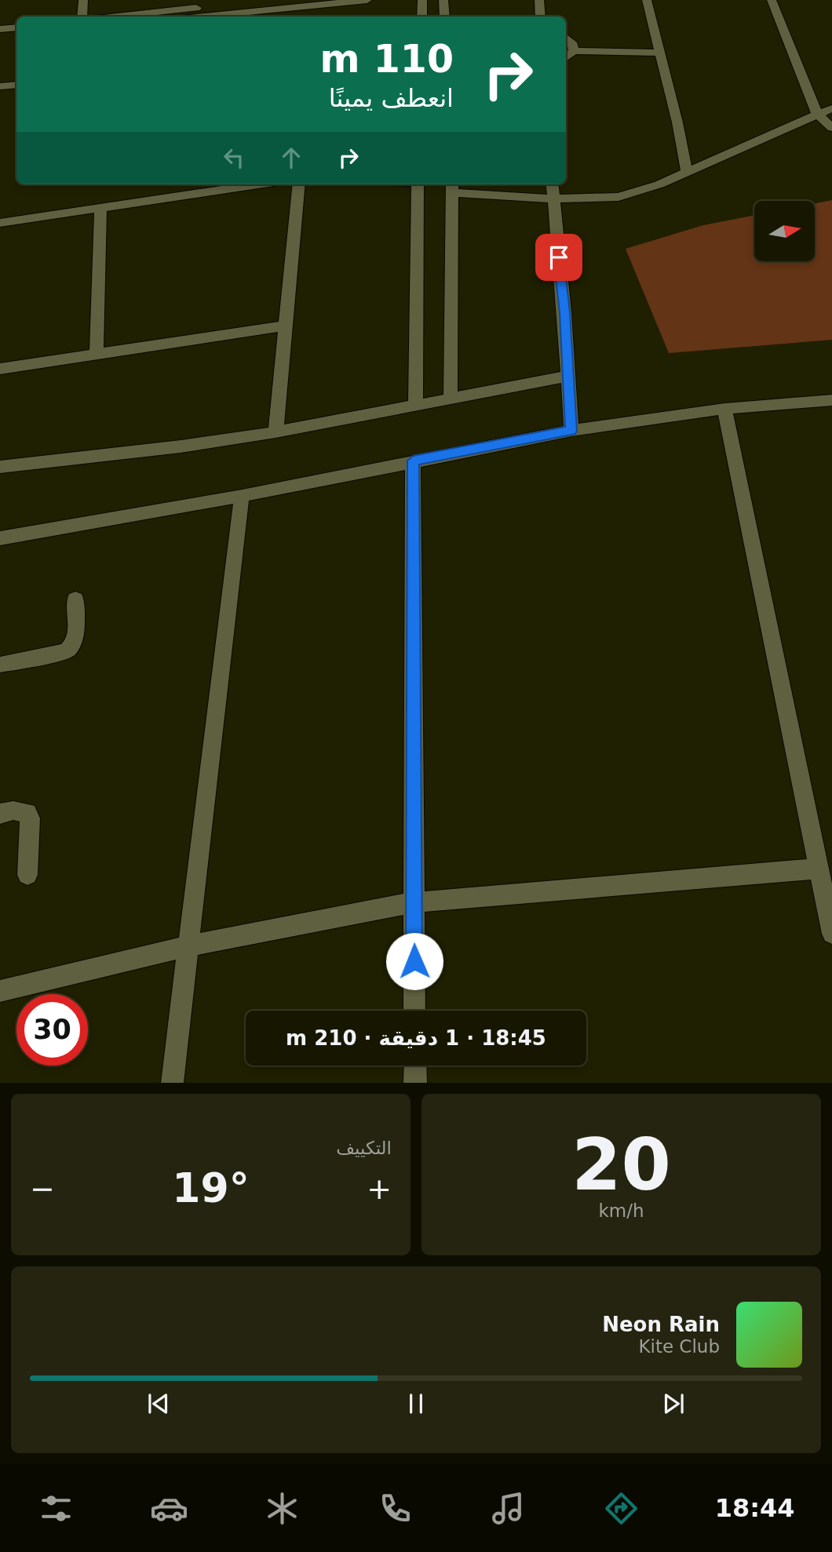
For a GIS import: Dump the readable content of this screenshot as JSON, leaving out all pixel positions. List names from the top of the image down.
{
  "north": "right",
  "page": {
    "turn": ["110 m", "انعطف يمينًا"],
    "limit": "30",
    "trip": "18:45 · 1 دقيقة · 210 m",
    "tile": [
      ["20", "km/h"],
      "التكييف"
    ],
    "heat": ["−", "19°", "+"],
    "song": ["Neon Rain", "Kite Club"],
    "tabs": "18:44"
  }
}
